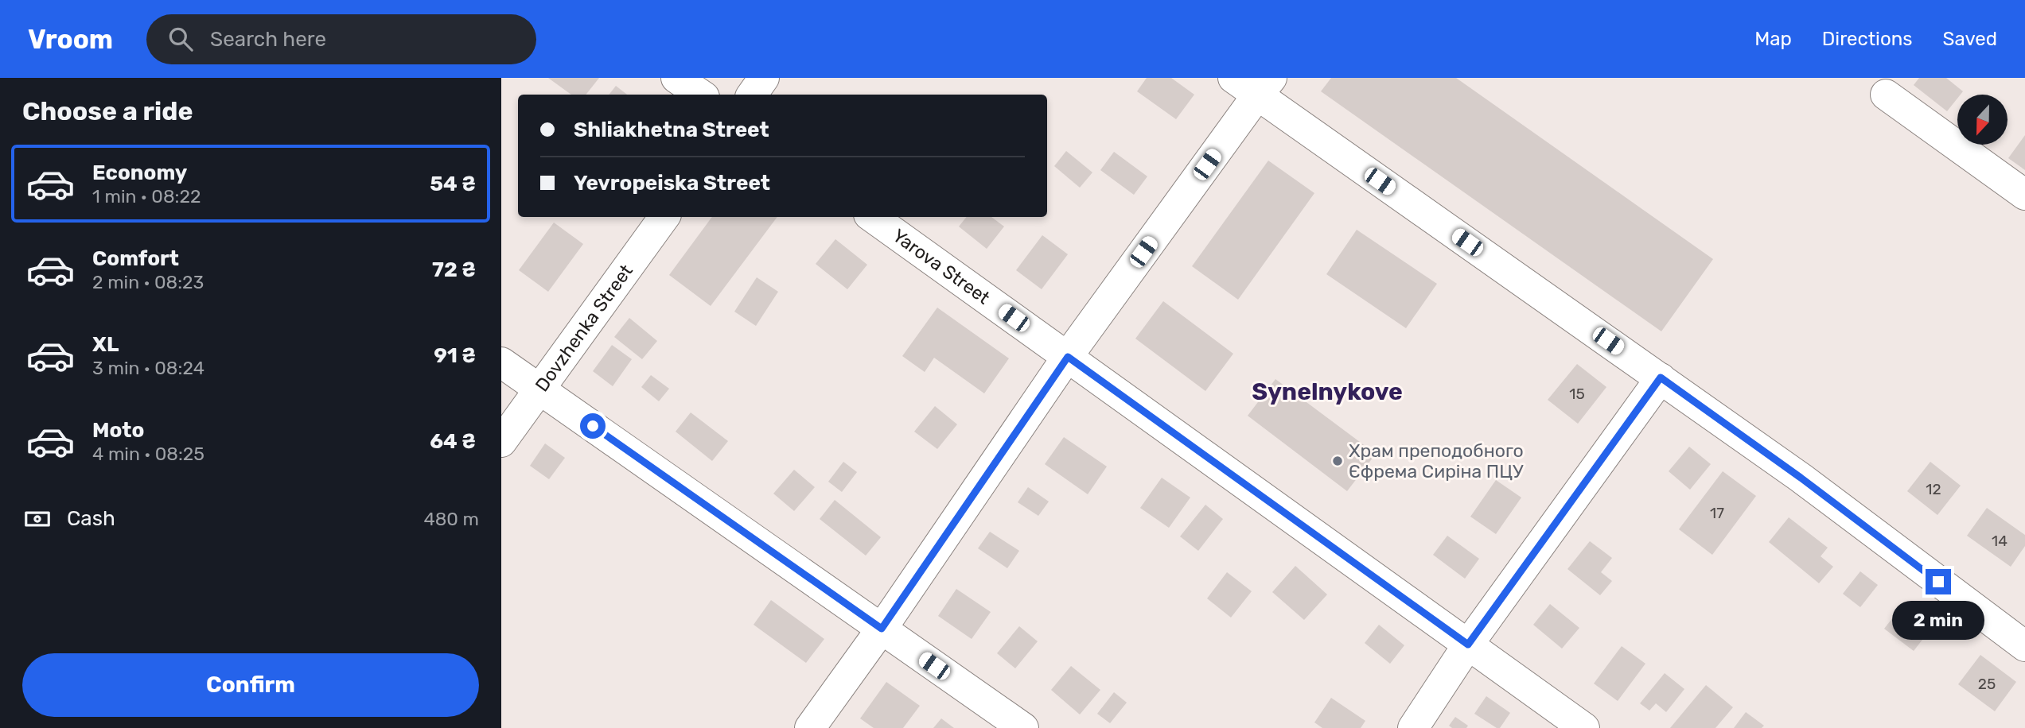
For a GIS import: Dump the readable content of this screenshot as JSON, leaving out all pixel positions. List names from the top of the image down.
{
  "streets": {
    "street": ["Yarova Street", "Dovzhenka Street"]
  },
  "districts": ["Synelnykove"],
  "places": ["Храм преподобного Єфрема Сиріна ПЦУ"],
  "house_numbers": [
    "15",
    "12",
    "17",
    "14",
    "25"
  ],
  "north": "bottom",
  "page": {
    "header": "Vroom",
    "search": "Search here",
    "nav": ["Map", "Directions", "Saved"],
    "heading": "Choose a ride",
    "banner": ["Shliakhetna Street", "Yevropeiska Street"],
    "list": [
      {
        "name": "Economy",
        "note": "1 min · 08:22",
        "value": "54 ₴"
      },
      {
        "name": "Comfort",
        "note": "2 min · 08:23",
        "value": "72 ₴"
      },
      {
        "name": "XL",
        "note": "3 min · 08:24",
        "value": "91 ₴"
      },
      {
        "name": "Moto",
        "note": "4 min · 08:25",
        "value": "64 ₴"
      }
    ],
    "pay": ["Cash", "480 m"],
    "bubble": "2 min",
    "buttons": "Confirm"
  }
}
